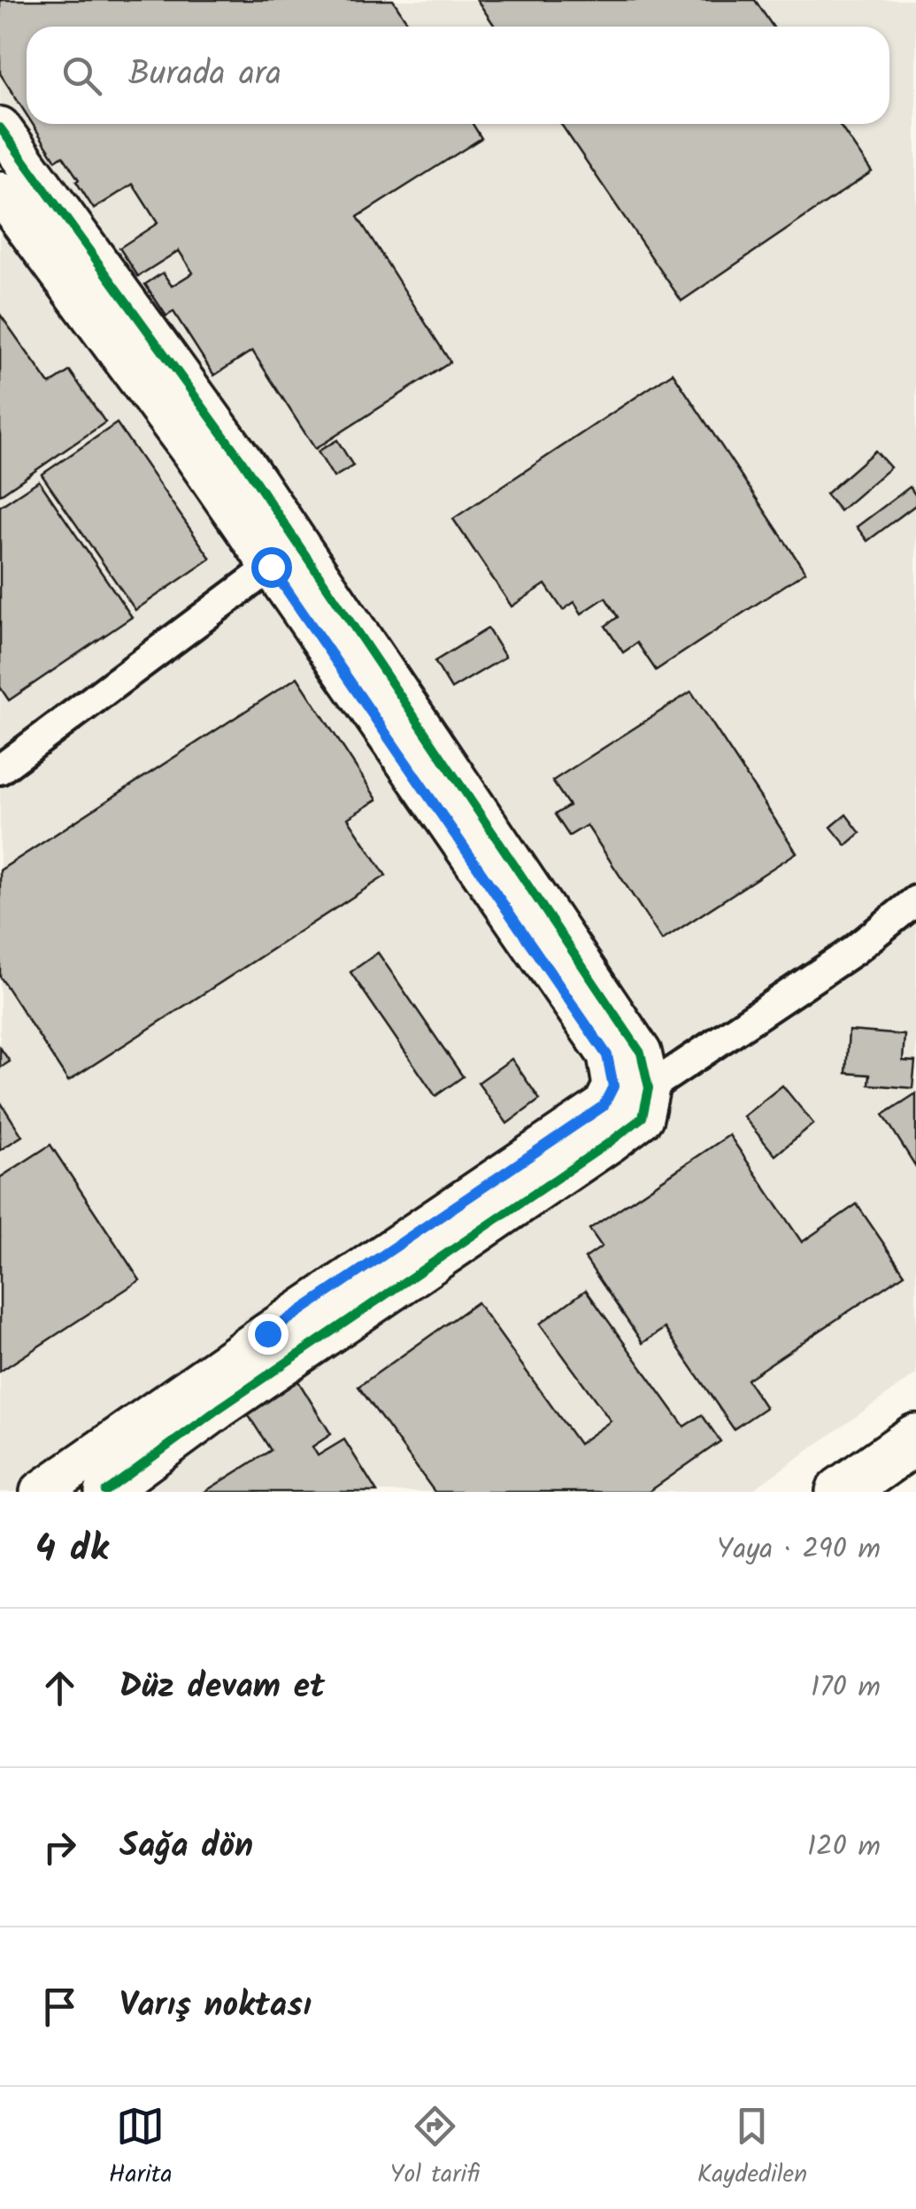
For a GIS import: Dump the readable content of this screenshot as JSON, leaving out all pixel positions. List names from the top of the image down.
{
  "page": {
    "search": "Burada ara",
    "heading": ["4 dk", "Yaya · 290 m"],
    "list": [
      ["Düz devam et", "170 m"],
      ["Sağa dön", "120 m"],
      "Varış noktası"
    ],
    "nav": ["Harita", "Yol tarifi", "Kaydedilen"]
  }
}
